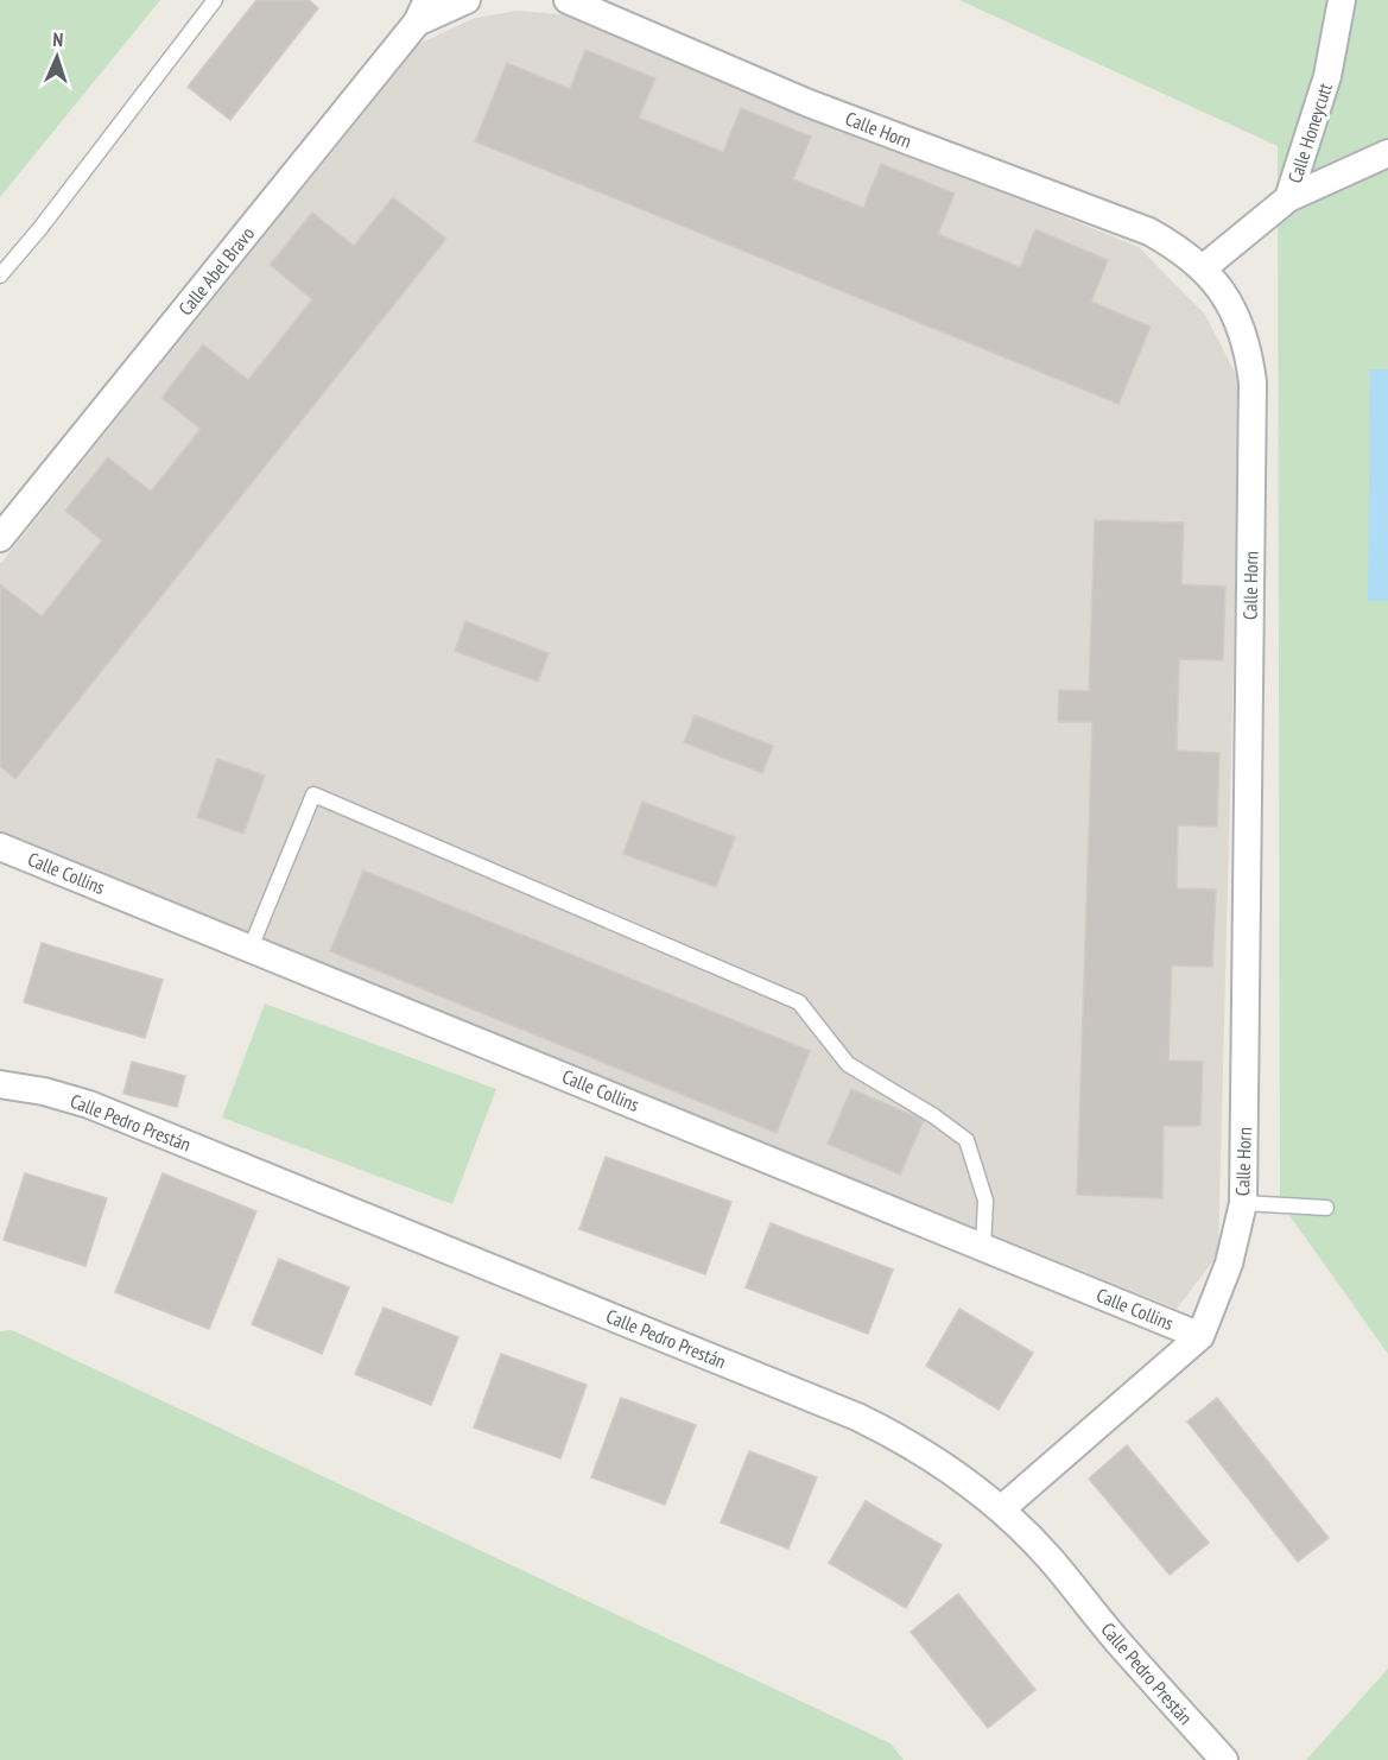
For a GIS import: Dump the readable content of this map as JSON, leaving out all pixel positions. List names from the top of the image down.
{
  "streets": {
    "street": [
      "Calle Horn",
      "Calle Honeycutt",
      "Calle Abel Bravo",
      "Calle Collins",
      "Calle Pedro Prestán"
    ]
  },
  "crossings": [
    ["Calle Horn", "Calle Honeycutt"],
    ["Calle Horn", "Calle Collins"],
    ["Calle Horn", "Calle Pedro Prestán"]
  ],
  "north": "top"
}
